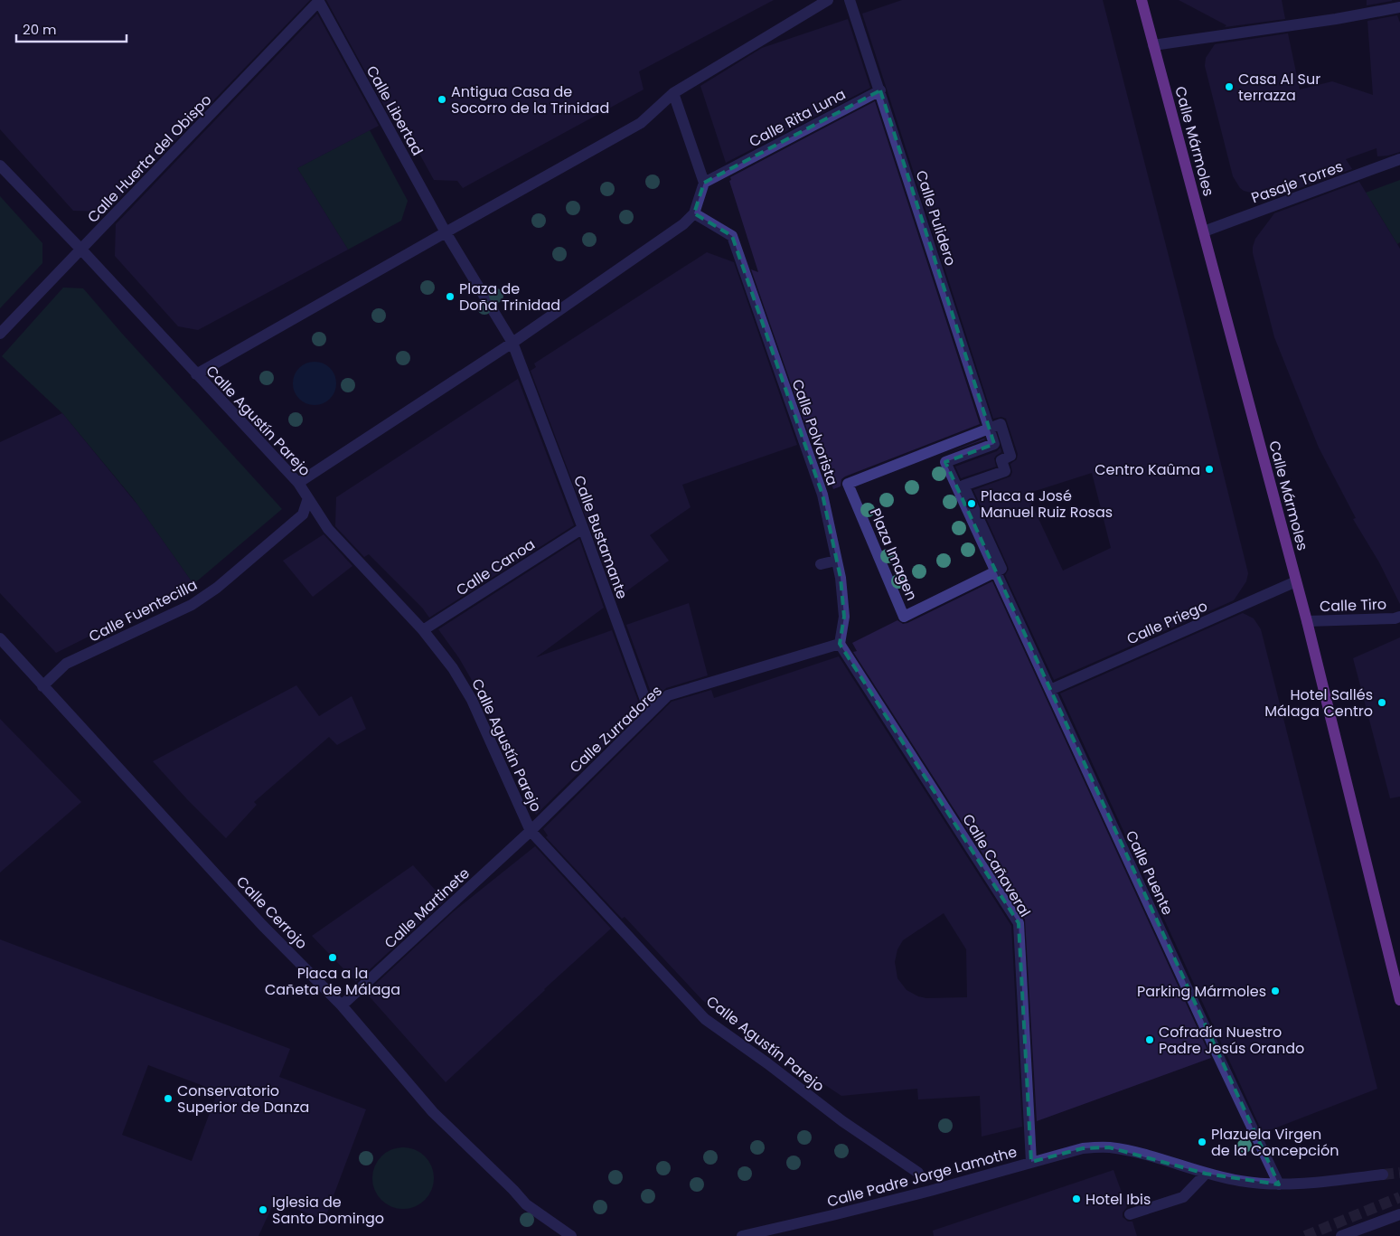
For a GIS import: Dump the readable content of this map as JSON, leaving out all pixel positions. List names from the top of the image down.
{
  "streets": {
    "main road": ["Calle Mármoles"],
    "street": [
      "Calle Libertad",
      "Calle Rita Luna",
      "Calle Huerta del Obispo",
      "Pasaje Torres",
      "Calle Pulidero",
      "Calle Agustín Parejo",
      "Calle Polvorista",
      "Calle Bustamante",
      "Plaza Imagen",
      "Calle Canoa",
      "Calle Tiro",
      "Calle Fuentecilla",
      "Calle Priego",
      "Calle Zurradores",
      "Calle Cañaveral",
      "Calle Puente",
      "Calle Martinete",
      "Calle Cerrojo",
      "Calle Padre Jorge Lamothe"
    ]
  },
  "crossings": [
    ["Calle Libertad", "Calle Huerta del Obispo"],
    ["Calle Libertad", "Calle Bustamante"],
    ["Calle Rita Luna", "Calle Pulidero"],
    ["Calle Mármoles", "Pasaje Torres"],
    ["Calle Mármoles", "Calle Tiro"],
    ["Calle Mármoles", "Calle Priego"],
    ["Calle Huerta del Obispo", "Calle Agustín Parejo"],
    ["Calle Pulidero", "Calle Puente"],
    ["Calle Agustín Parejo", "Calle Canoa"],
    ["Calle Agustín Parejo", "Calle Fuentecilla"],
    ["Calle Agustín Parejo", "Calle Zurradores"],
    ["Calle Agustín Parejo", "Calle Martinete"],
    ["Calle Polvorista", "Calle Zurradores"],
    ["Calle Polvorista", "Calle Cañaveral"],
    ["Calle Bustamante", "Calle Canoa"],
    ["Calle Bustamante", "Calle Zurradores"],
    ["Plaza Imagen", "Calle Puente"],
    ["Calle Fuentecilla", "Calle Cerrojo"],
    ["Calle Priego", "Calle Puente"],
    ["Calle Zurradores", "Calle Cañaveral"],
    ["Calle Zurradores", "Calle Martinete"],
    ["Calle Cañaveral", "Calle Padre Jorge Lamothe"],
    ["Calle Martinete", "Calle Cerrojo"]
  ],
  "places": [
    "Casa Al Sur terrazza",
    "Antigua Casa de Socorro de la Trinidad",
    "Plaza de Doña Trinidad",
    "Centro Kaûma",
    "Placa a José Manuel Ruiz Rosas",
    "Hotel Sallés Málaga Centro",
    "Placa a la Cañeta de Málaga",
    "Parking Mármoles",
    "Cofradía Nuestro Padre Jesús Orando",
    "Conservatorio Superior de Danza",
    "Plazuela Virgen de la Concepción",
    "Hotel Ibis",
    "Iglesia de Santo Domingo"
  ],
  "scale_bar": "20 m"
}
